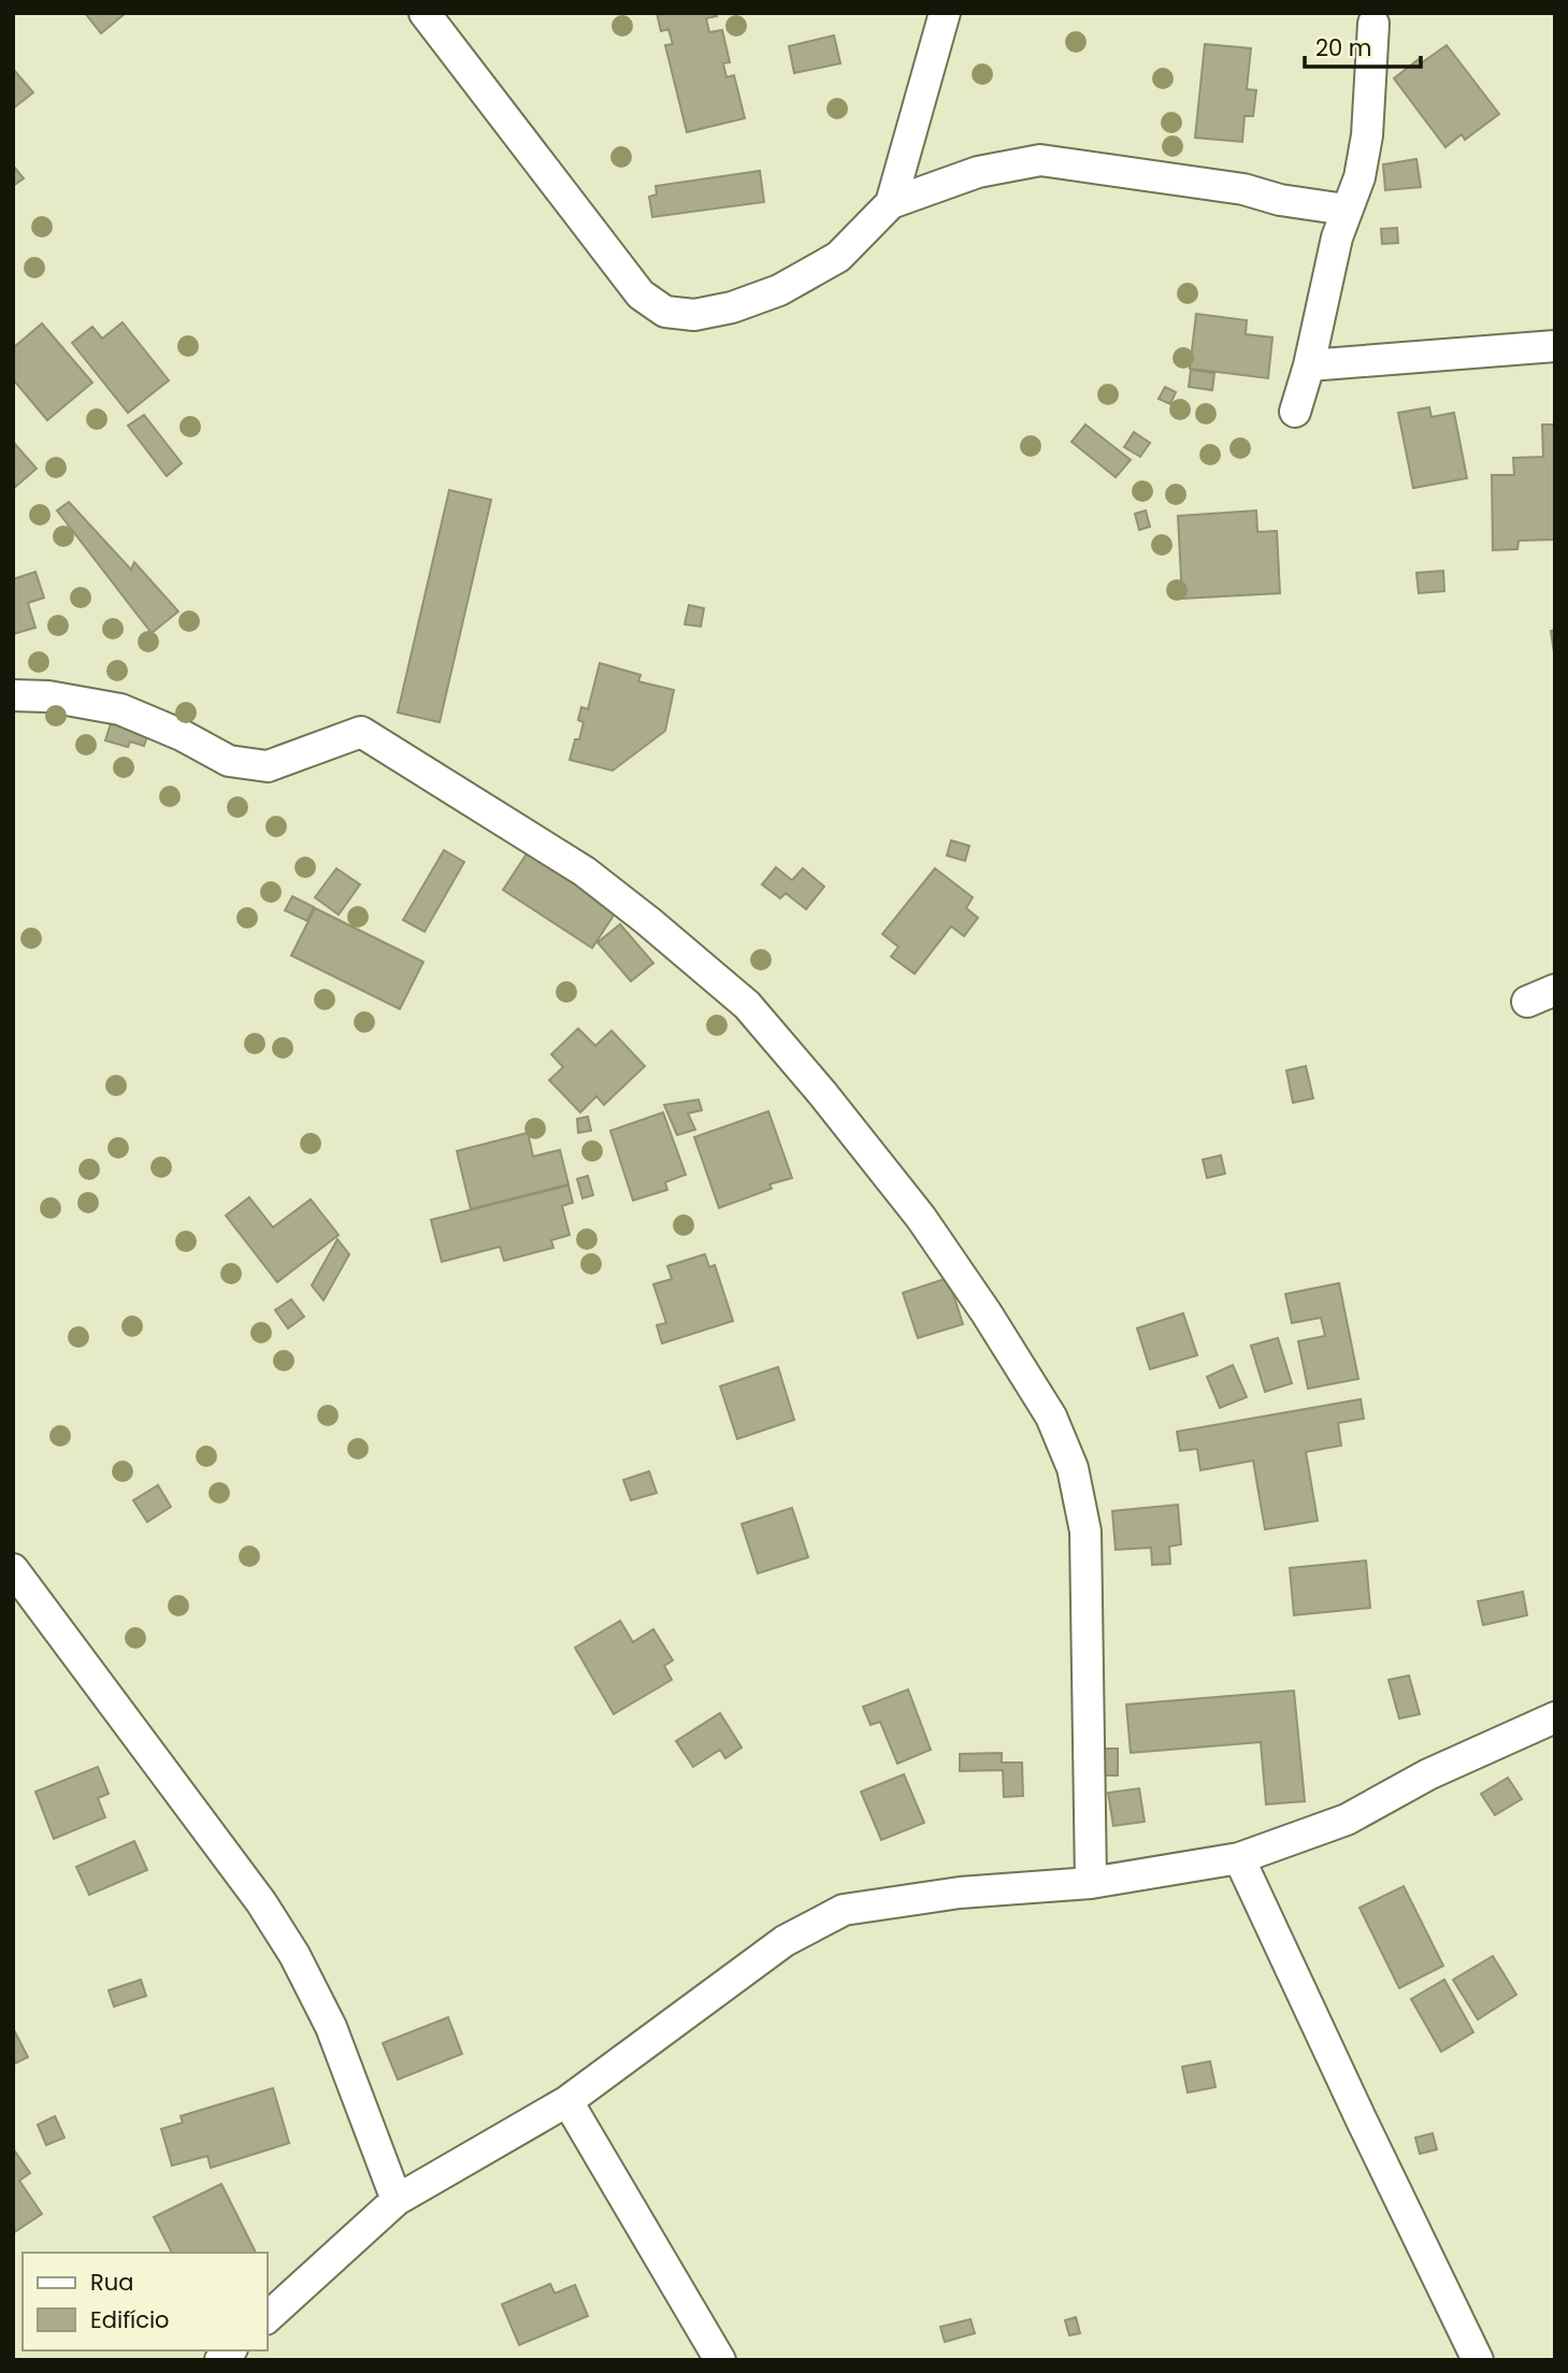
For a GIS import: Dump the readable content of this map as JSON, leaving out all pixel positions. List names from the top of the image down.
{
  "legend": ["Rua", "Edifício"],
  "scale_bar": "20 m"
}
